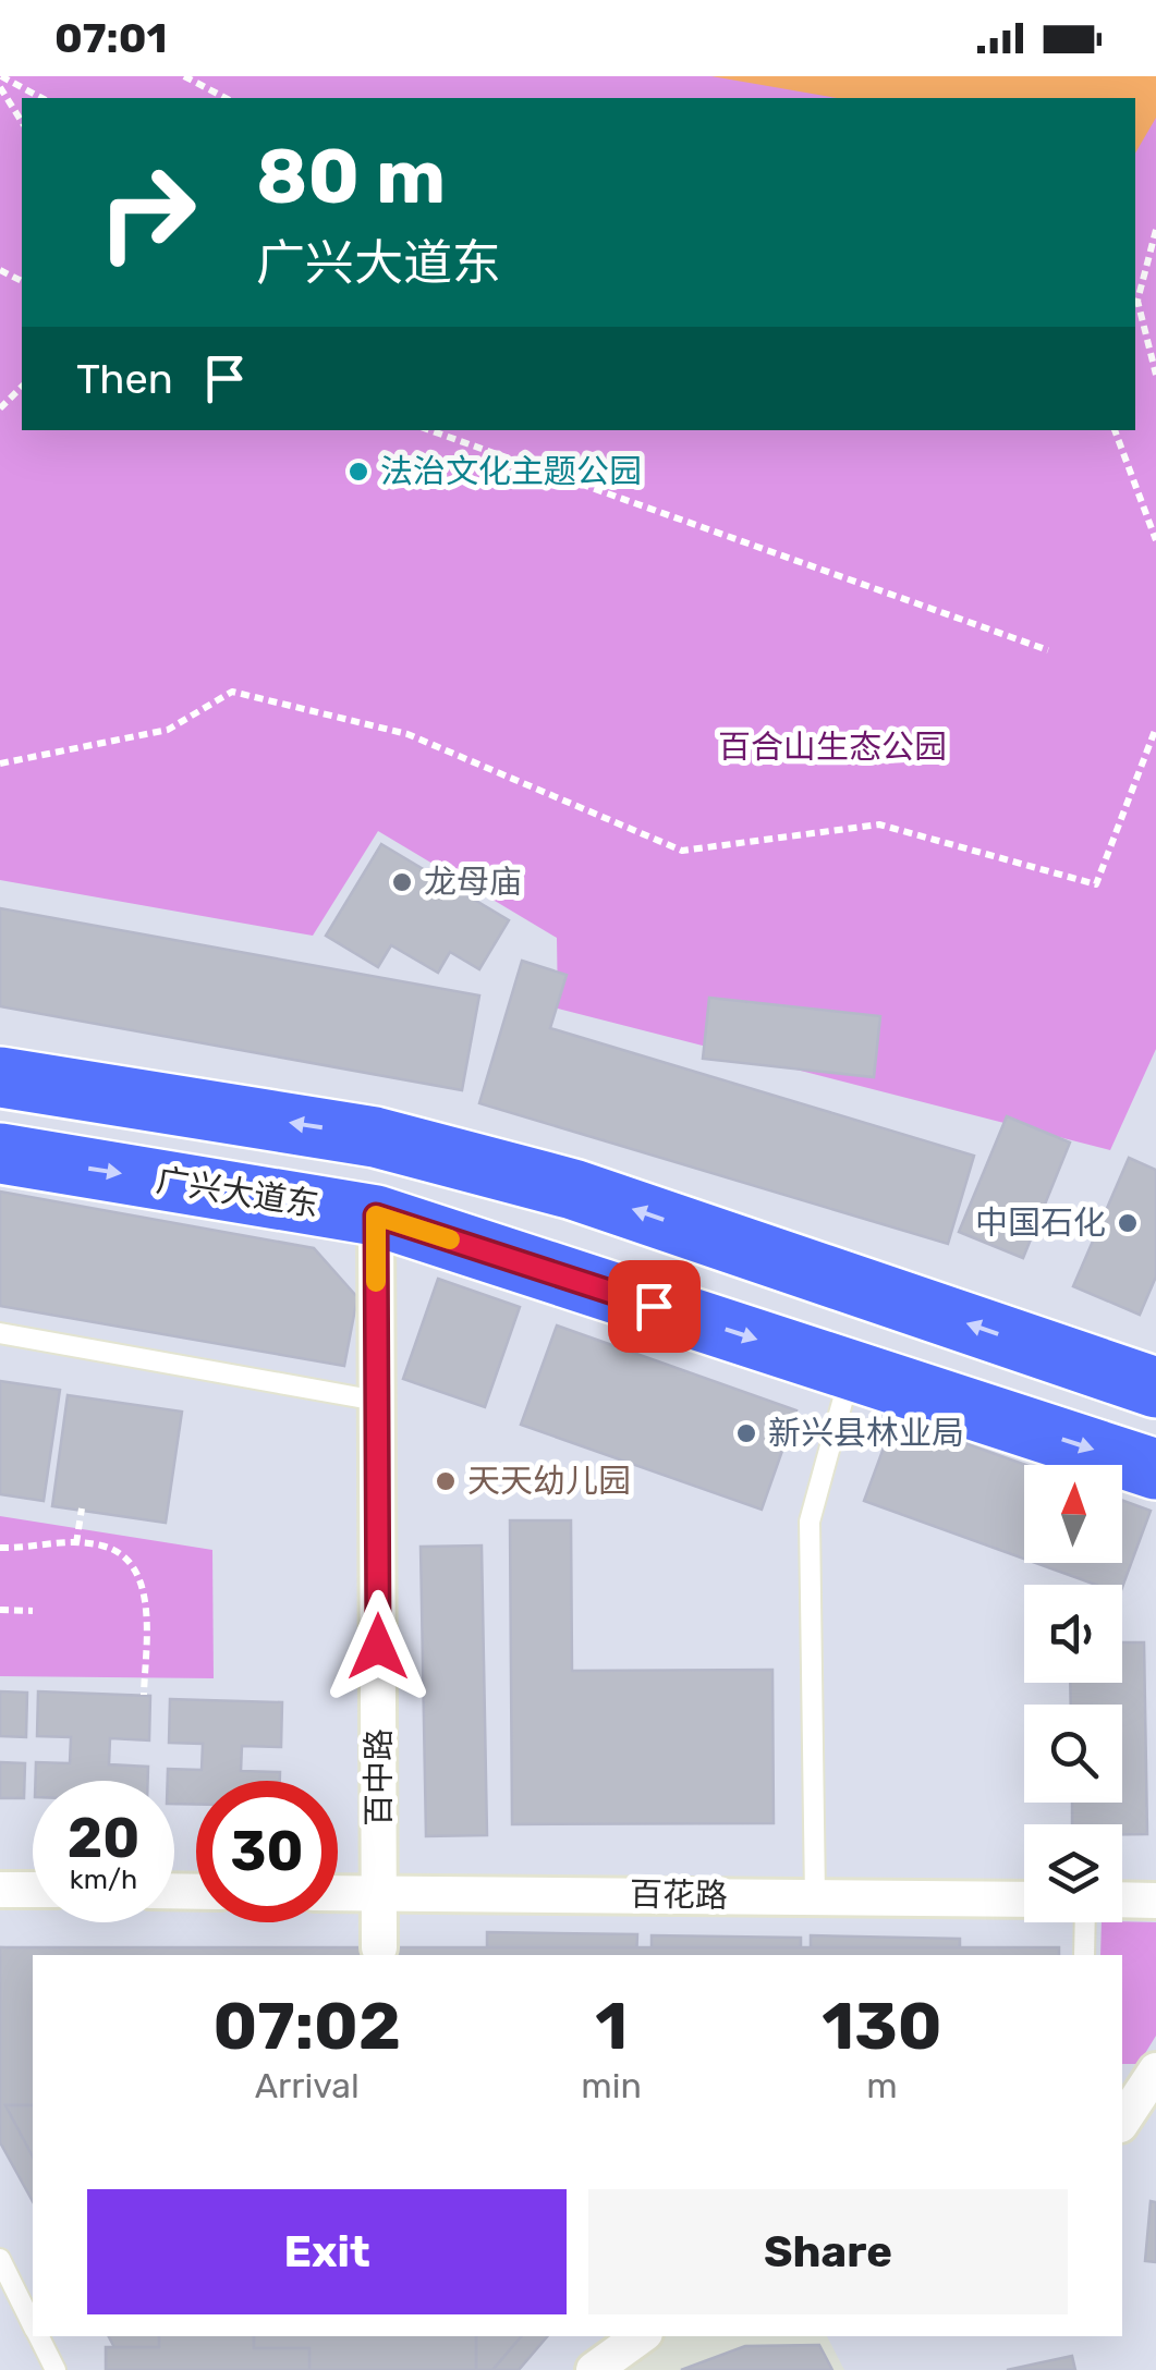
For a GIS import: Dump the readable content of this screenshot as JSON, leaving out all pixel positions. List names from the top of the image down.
{
  "streets": {
    "highway": ["广兴大道东"],
    "street": ["百中路", "百花路"]
  },
  "crossings": [
    ["广兴大道东", "百中路"],
    ["百中路", "百花路"]
  ],
  "parks": ["百合山生态公园"],
  "places": [
    "法治文化主题公园",
    "龙母庙",
    "中国石化",
    "新兴县林业局",
    "天天幼儿园"
  ],
  "north": "top",
  "page": {
    "status": "07:01",
    "turn": ["80 m", "广兴大道东"],
    "then": "Then",
    "speed": "20 km/h",
    "limit": "30",
    "eta": [
      "07:02",
      "Arrival",
      "1",
      "min",
      "130",
      "m"
    ],
    "buttons": ["Exit", "Share"]
  }
}
